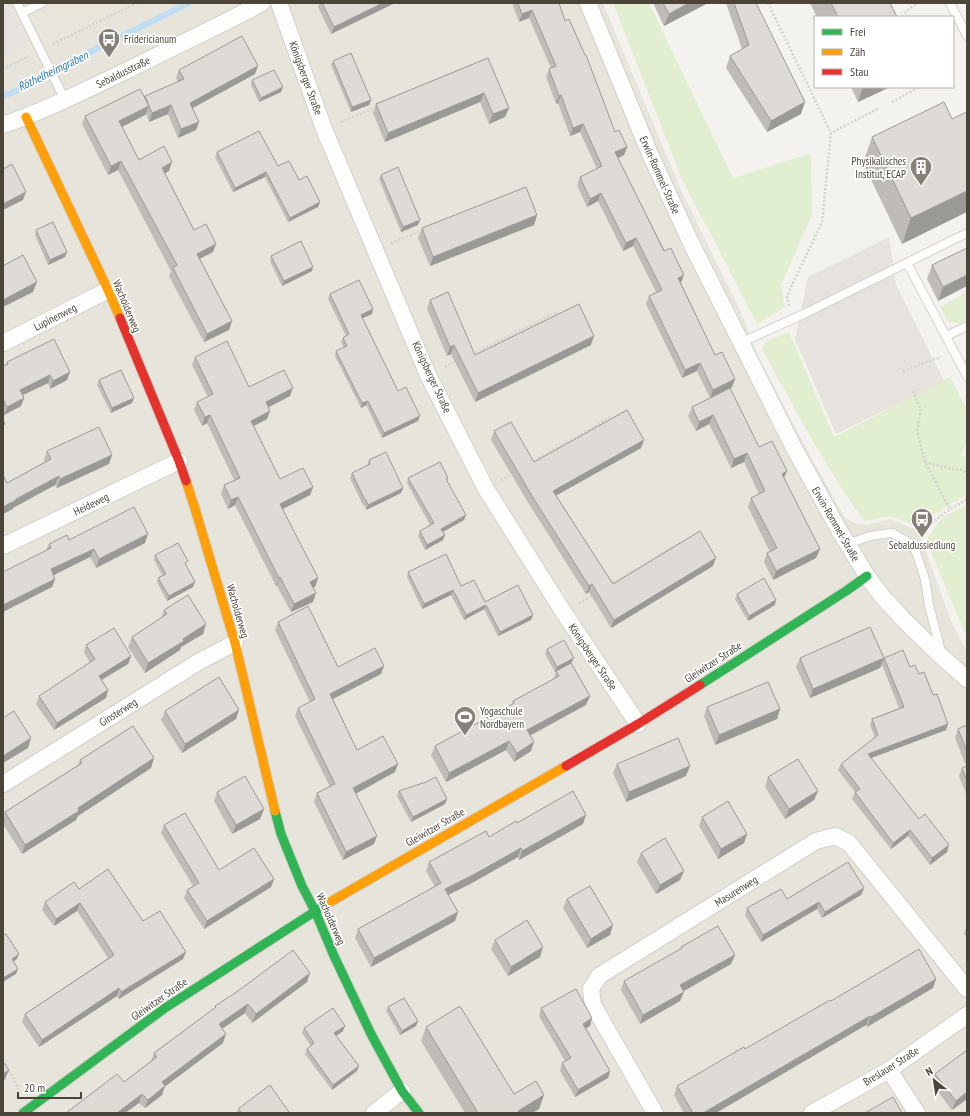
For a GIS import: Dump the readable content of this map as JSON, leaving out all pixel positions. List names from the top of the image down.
{
  "streets": {
    "street": [
      "Sebaldusstraße",
      "Königsberger Straße",
      "Erwin-Rommel-Straße",
      "Wacholderweg",
      "Lupinenweg",
      "Heideweg",
      "Gleiwitzer Straße",
      "Ginsterweg",
      "Masurenweg",
      "Breslauer Straße"
    ]
  },
  "crossings": [
    ["Sebaldusstraße", "Wacholderweg"],
    ["Königsberger Straße", "Gleiwitzer Straße"],
    ["Erwin-Rommel-Straße", "Gleiwitzer Straße"],
    ["Wacholderweg", "Lupinenweg"],
    ["Wacholderweg", "Heideweg"],
    ["Wacholderweg", "Gleiwitzer Straße"],
    ["Wacholderweg", "Ginsterweg"]
  ],
  "water": ["Röthelheimgraben"],
  "places": {
    "bus stop": ["Fridericianum", "Sebaldussiedlung"],
    "building": ["Physikalisches Institut, ECAP"],
    "sports": ["Yogaschule Nordbayern"]
  },
  "legend": ["Frei", "Zäh", "Stau"],
  "scale_bar": "20 m",
  "north": "top left"
}
